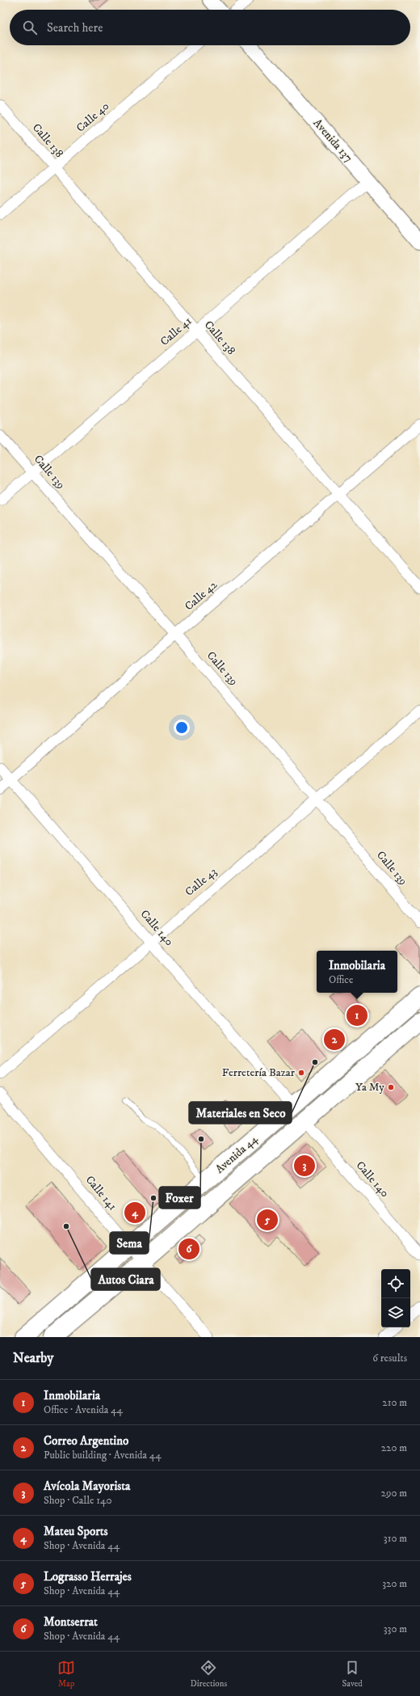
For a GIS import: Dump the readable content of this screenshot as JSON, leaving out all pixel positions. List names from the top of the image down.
{
  "streets": {
    "highway": ["Avenida 44"],
    "street": [
      "Calle 40",
      "Calle 138",
      "Avenida 137",
      "Calle 41",
      "Calle 139",
      "Calle 42",
      "Calle 43",
      "Calle 140",
      "Calle 141"
    ]
  },
  "crossings": [
    ["Calle 40", "Calle 138"],
    ["Calle 138", "Calle 41"],
    ["Calle 138", "Calle 42"],
    ["Avenida 137", "Calle 41"],
    ["Calle 41", "Calle 139"],
    ["Calle 139", "Calle 42"],
    ["Calle 139", "Calle 43"],
    ["Calle 42", "Calle 140"],
    ["Calle 43", "Calle 140"],
    ["Calle 140", "Avenida 44"],
    ["Avenida 44", "Calle 141"]
  ],
  "places": [
    "Materiales en Seco",
    "Ferretería Bazar",
    "Ya My",
    "Foxer",
    "Sema",
    "Autos Ciara"
  ],
  "page": {
    "search": "Search here",
    "popup": ["Inmobilaria", "Office"],
    "pins": [
      "1",
      "2",
      "3",
      "4",
      "5",
      "6"
    ],
    "heading": ["Nearby", "6 results"],
    "list": [
      {
        "mark": "1",
        "name": "Inmobilaria",
        "note": "Office · Avenida 44",
        "value": "210 m"
      },
      {
        "mark": "2",
        "name": "Correo Argentino",
        "note": "Public building · Avenida 44",
        "value": "220 m"
      },
      {
        "mark": "3",
        "name": "Avícola Mayorista",
        "note": "Shop · Calle 140",
        "value": "290 m"
      },
      {
        "mark": "4",
        "name": "Mateu Sports",
        "note": "Shop · Avenida 44",
        "value": "310 m"
      },
      {
        "mark": "5",
        "name": "Lograsso Herrajes",
        "note": "Shop · Avenida 44",
        "value": "320 m"
      },
      {
        "mark": "6",
        "name": "Montserrat",
        "note": "Shop · Avenida 44",
        "value": "330 m"
      }
    ],
    "nav": ["Map", "Directions", "Saved"]
  }
}
